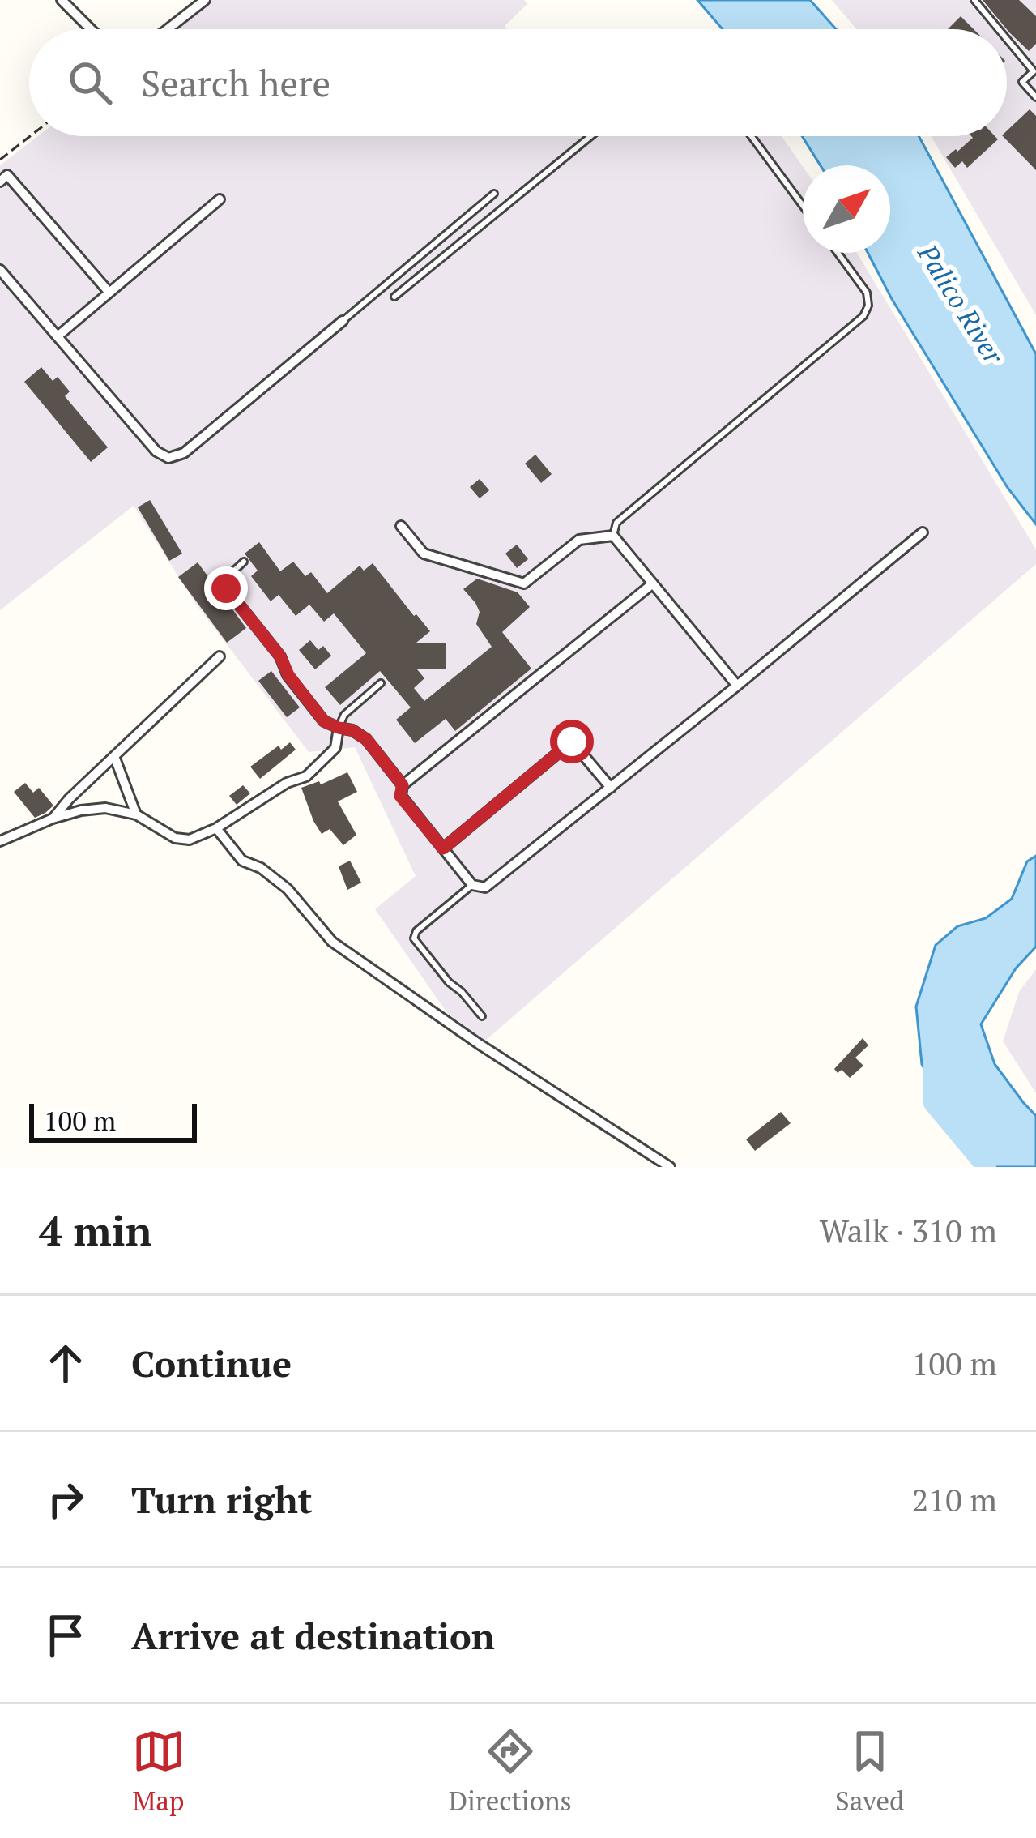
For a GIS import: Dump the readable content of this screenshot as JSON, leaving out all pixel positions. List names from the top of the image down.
{
  "water": ["Palico River"],
  "scale_bar": "100 m",
  "north": "top right",
  "page": {
    "search": "Search here",
    "scale": "100 m",
    "heading": ["4 min", "Walk · 310 m"],
    "list": [
      ["Continue", "100 m"],
      ["Turn right", "210 m"],
      "Arrive at destination"
    ],
    "nav": ["Map", "Directions", "Saved"]
  }
}
